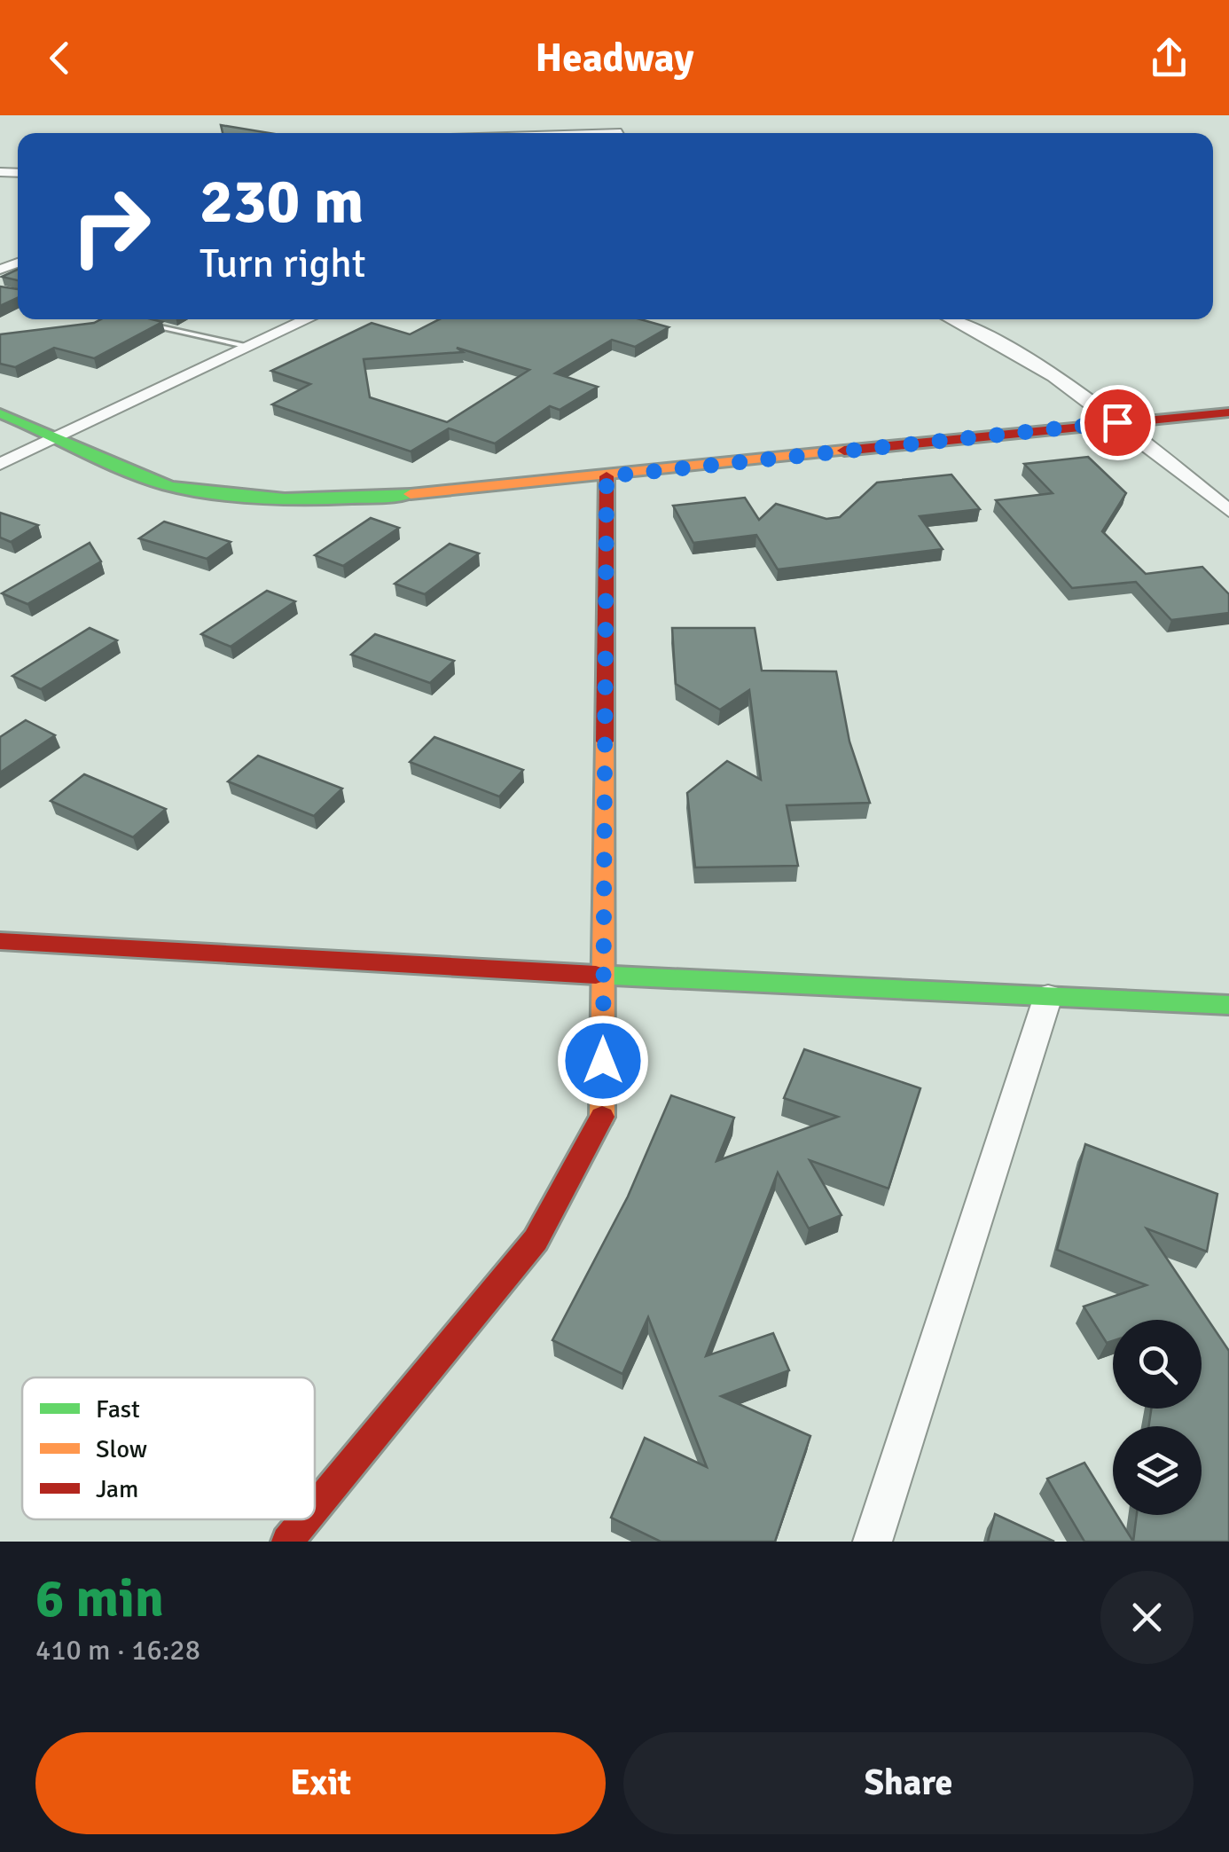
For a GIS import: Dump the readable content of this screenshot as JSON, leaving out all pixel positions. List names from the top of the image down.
{
  "legend": ["Fast", "Slow", "Jam"],
  "page": {
    "header": "Headway",
    "turn": ["230 m", "Turn right"],
    "heading": ["6 min", "410 m · 16:28"],
    "buttons": ["Exit", "Share"]
  }
}
